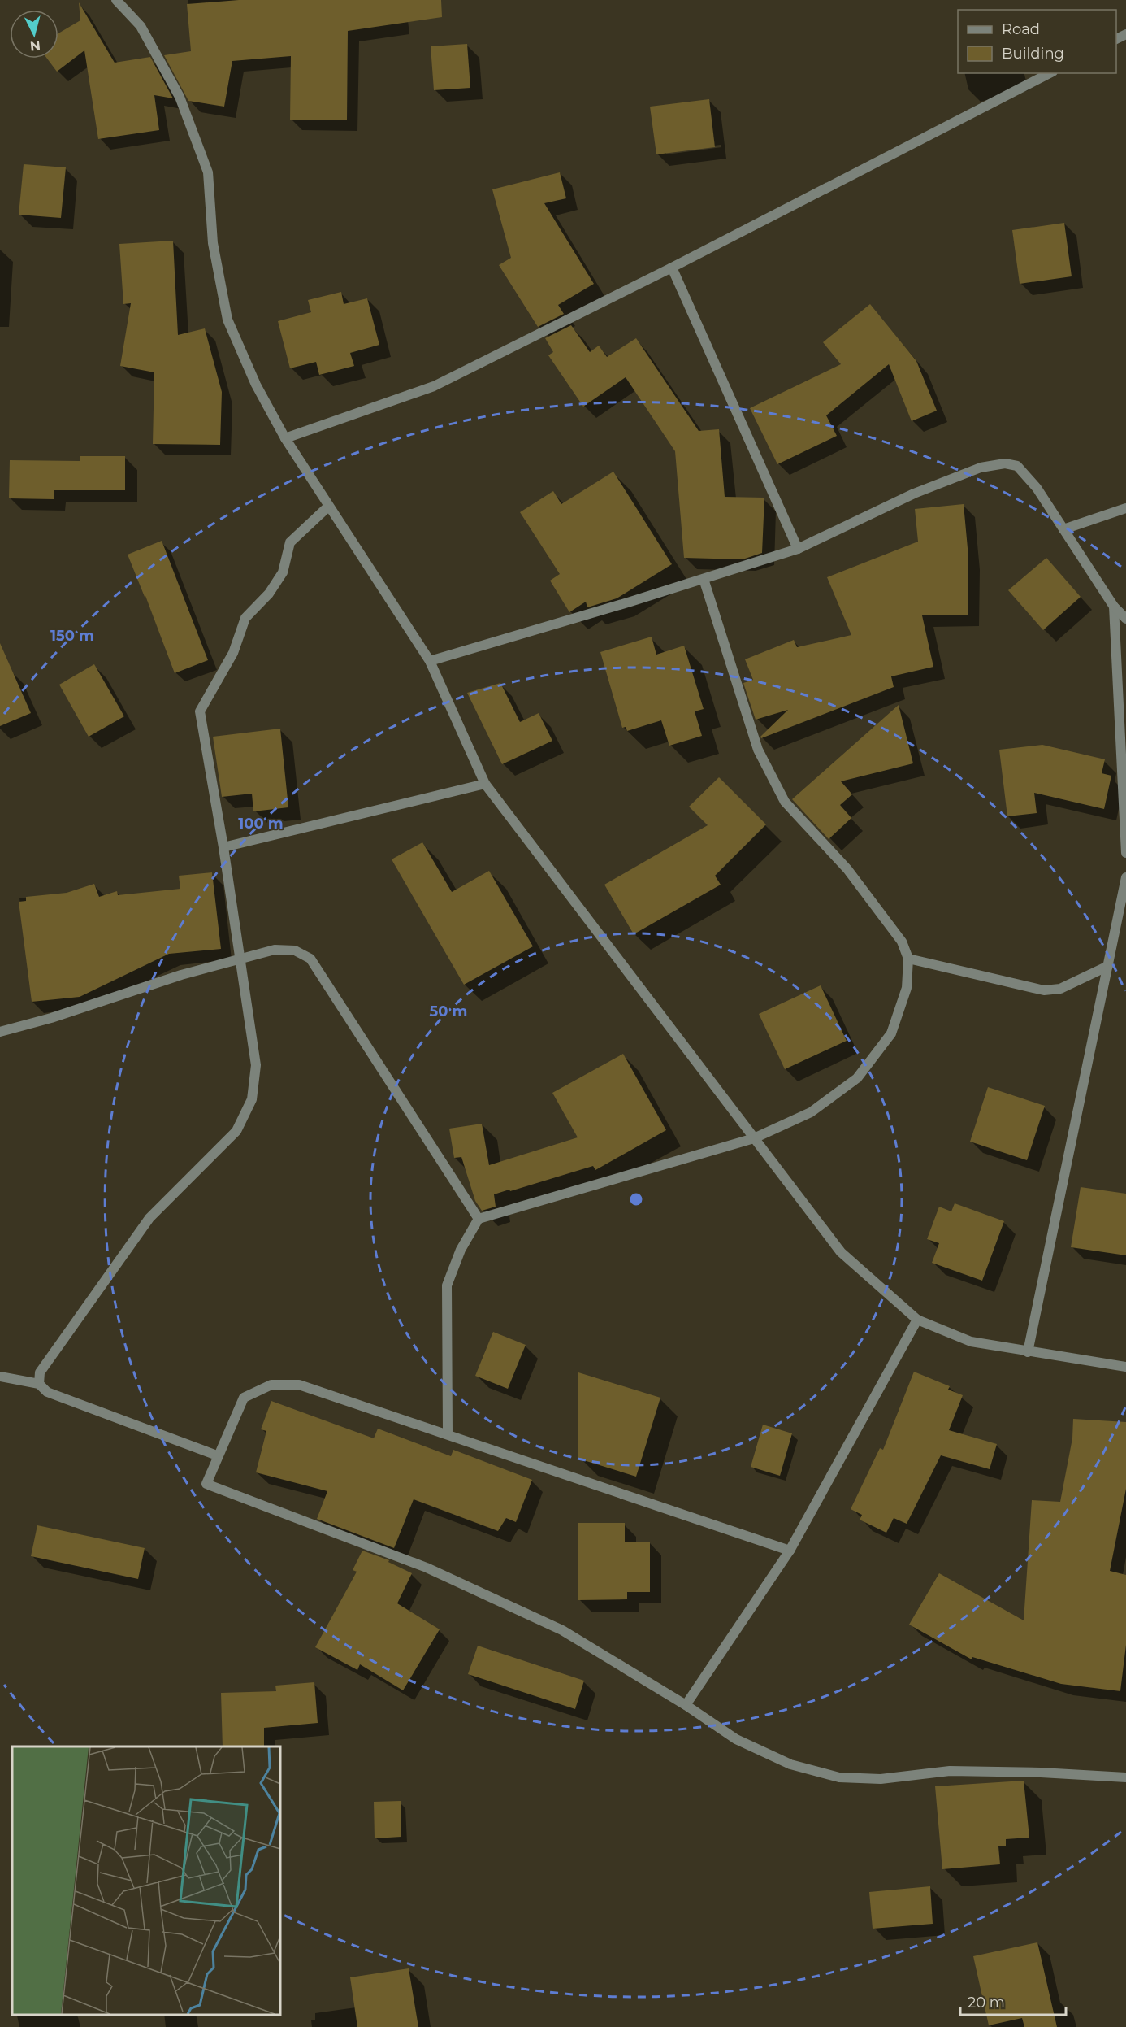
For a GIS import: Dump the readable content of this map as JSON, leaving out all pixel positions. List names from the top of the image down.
{
  "legend": ["Road", "Building"],
  "scale_bar": "20 m",
  "north": "bottom",
  "rings": ["150 m", "100 m", "50 m"]
}
